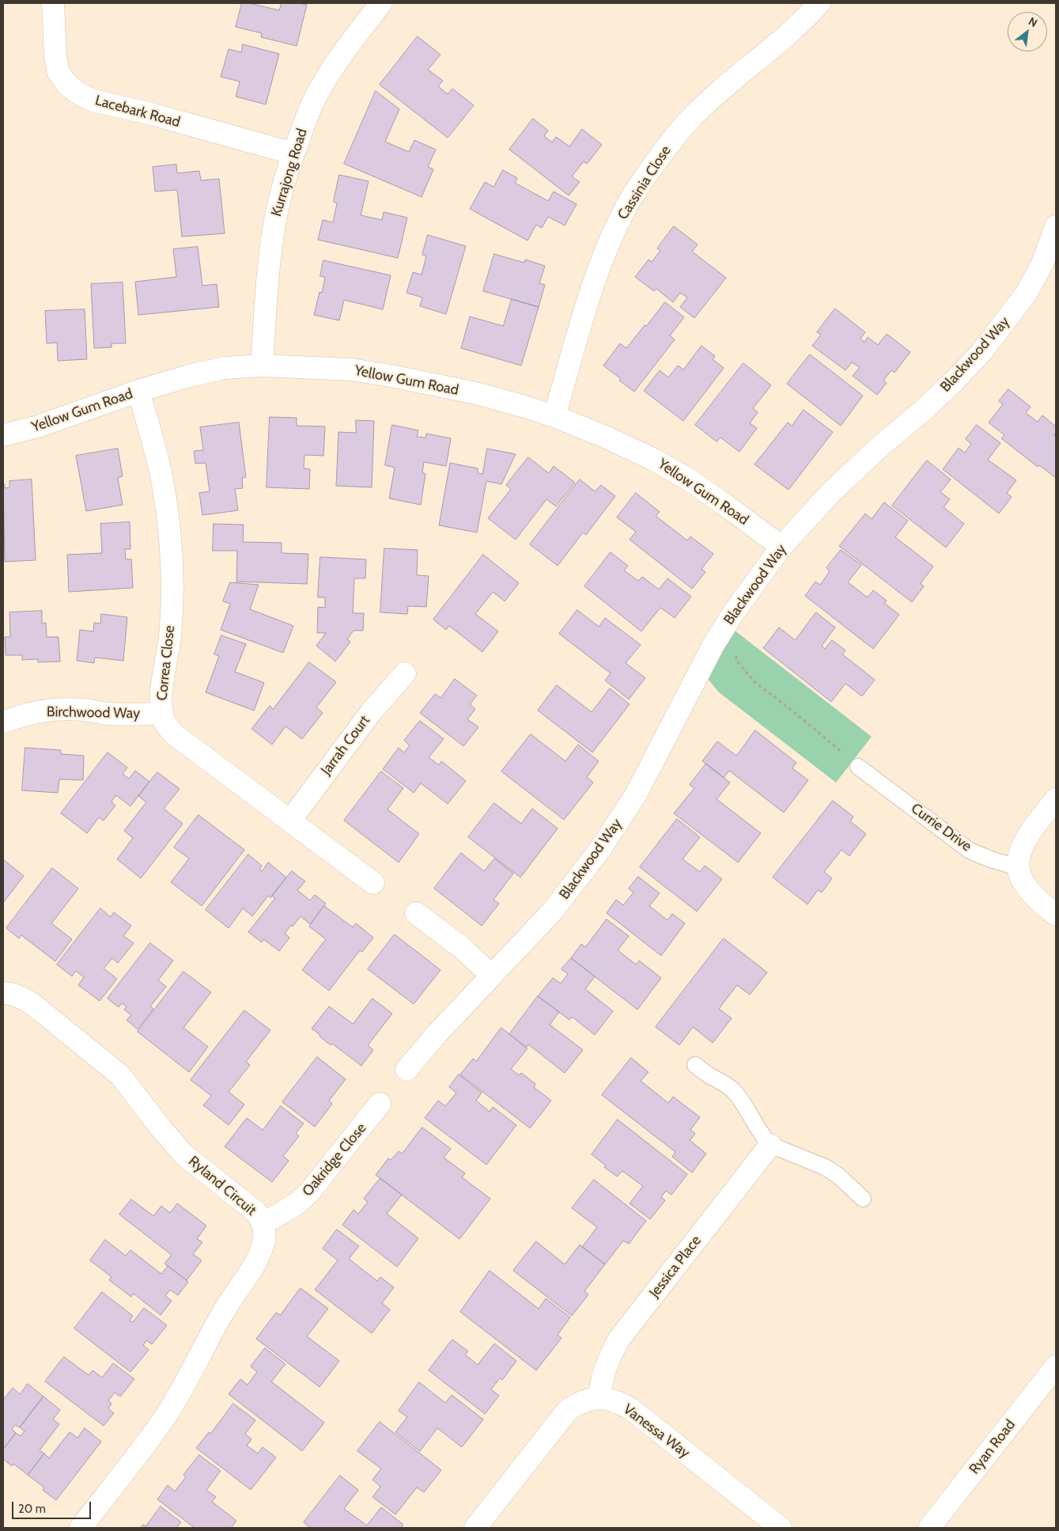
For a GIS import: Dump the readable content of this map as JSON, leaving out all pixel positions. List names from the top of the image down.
{
  "streets": {
    "street": [
      "Lacebark Road",
      "Kurrajong Road",
      "Cassinia Close",
      "Blackwood Way",
      "Yellow Gum Road",
      "Correa Close",
      "Birchwood Way",
      "Jarrah Court",
      "Oakridge Close",
      "Ryland Circuit",
      "Jessica Place",
      "Vanessa Way",
      "Ryan Road"
    ],
    "lane": ["Currie Drive"]
  },
  "crossings": [
    ["Lacebark Road", "Kurrajong Road"],
    ["Kurrajong Road", "Yellow Gum Road"],
    ["Cassinia Close", "Yellow Gum Road"],
    ["Blackwood Way", "Yellow Gum Road"],
    ["Yellow Gum Road", "Correa Close"],
    ["Correa Close", "Birchwood Way"],
    ["Correa Close", "Jarrah Court"],
    ["Oakridge Close", "Ryland Circuit"],
    ["Jessica Place", "Vanessa Way"]
  ],
  "scale_bar": "20 m",
  "north": "top right"
}
